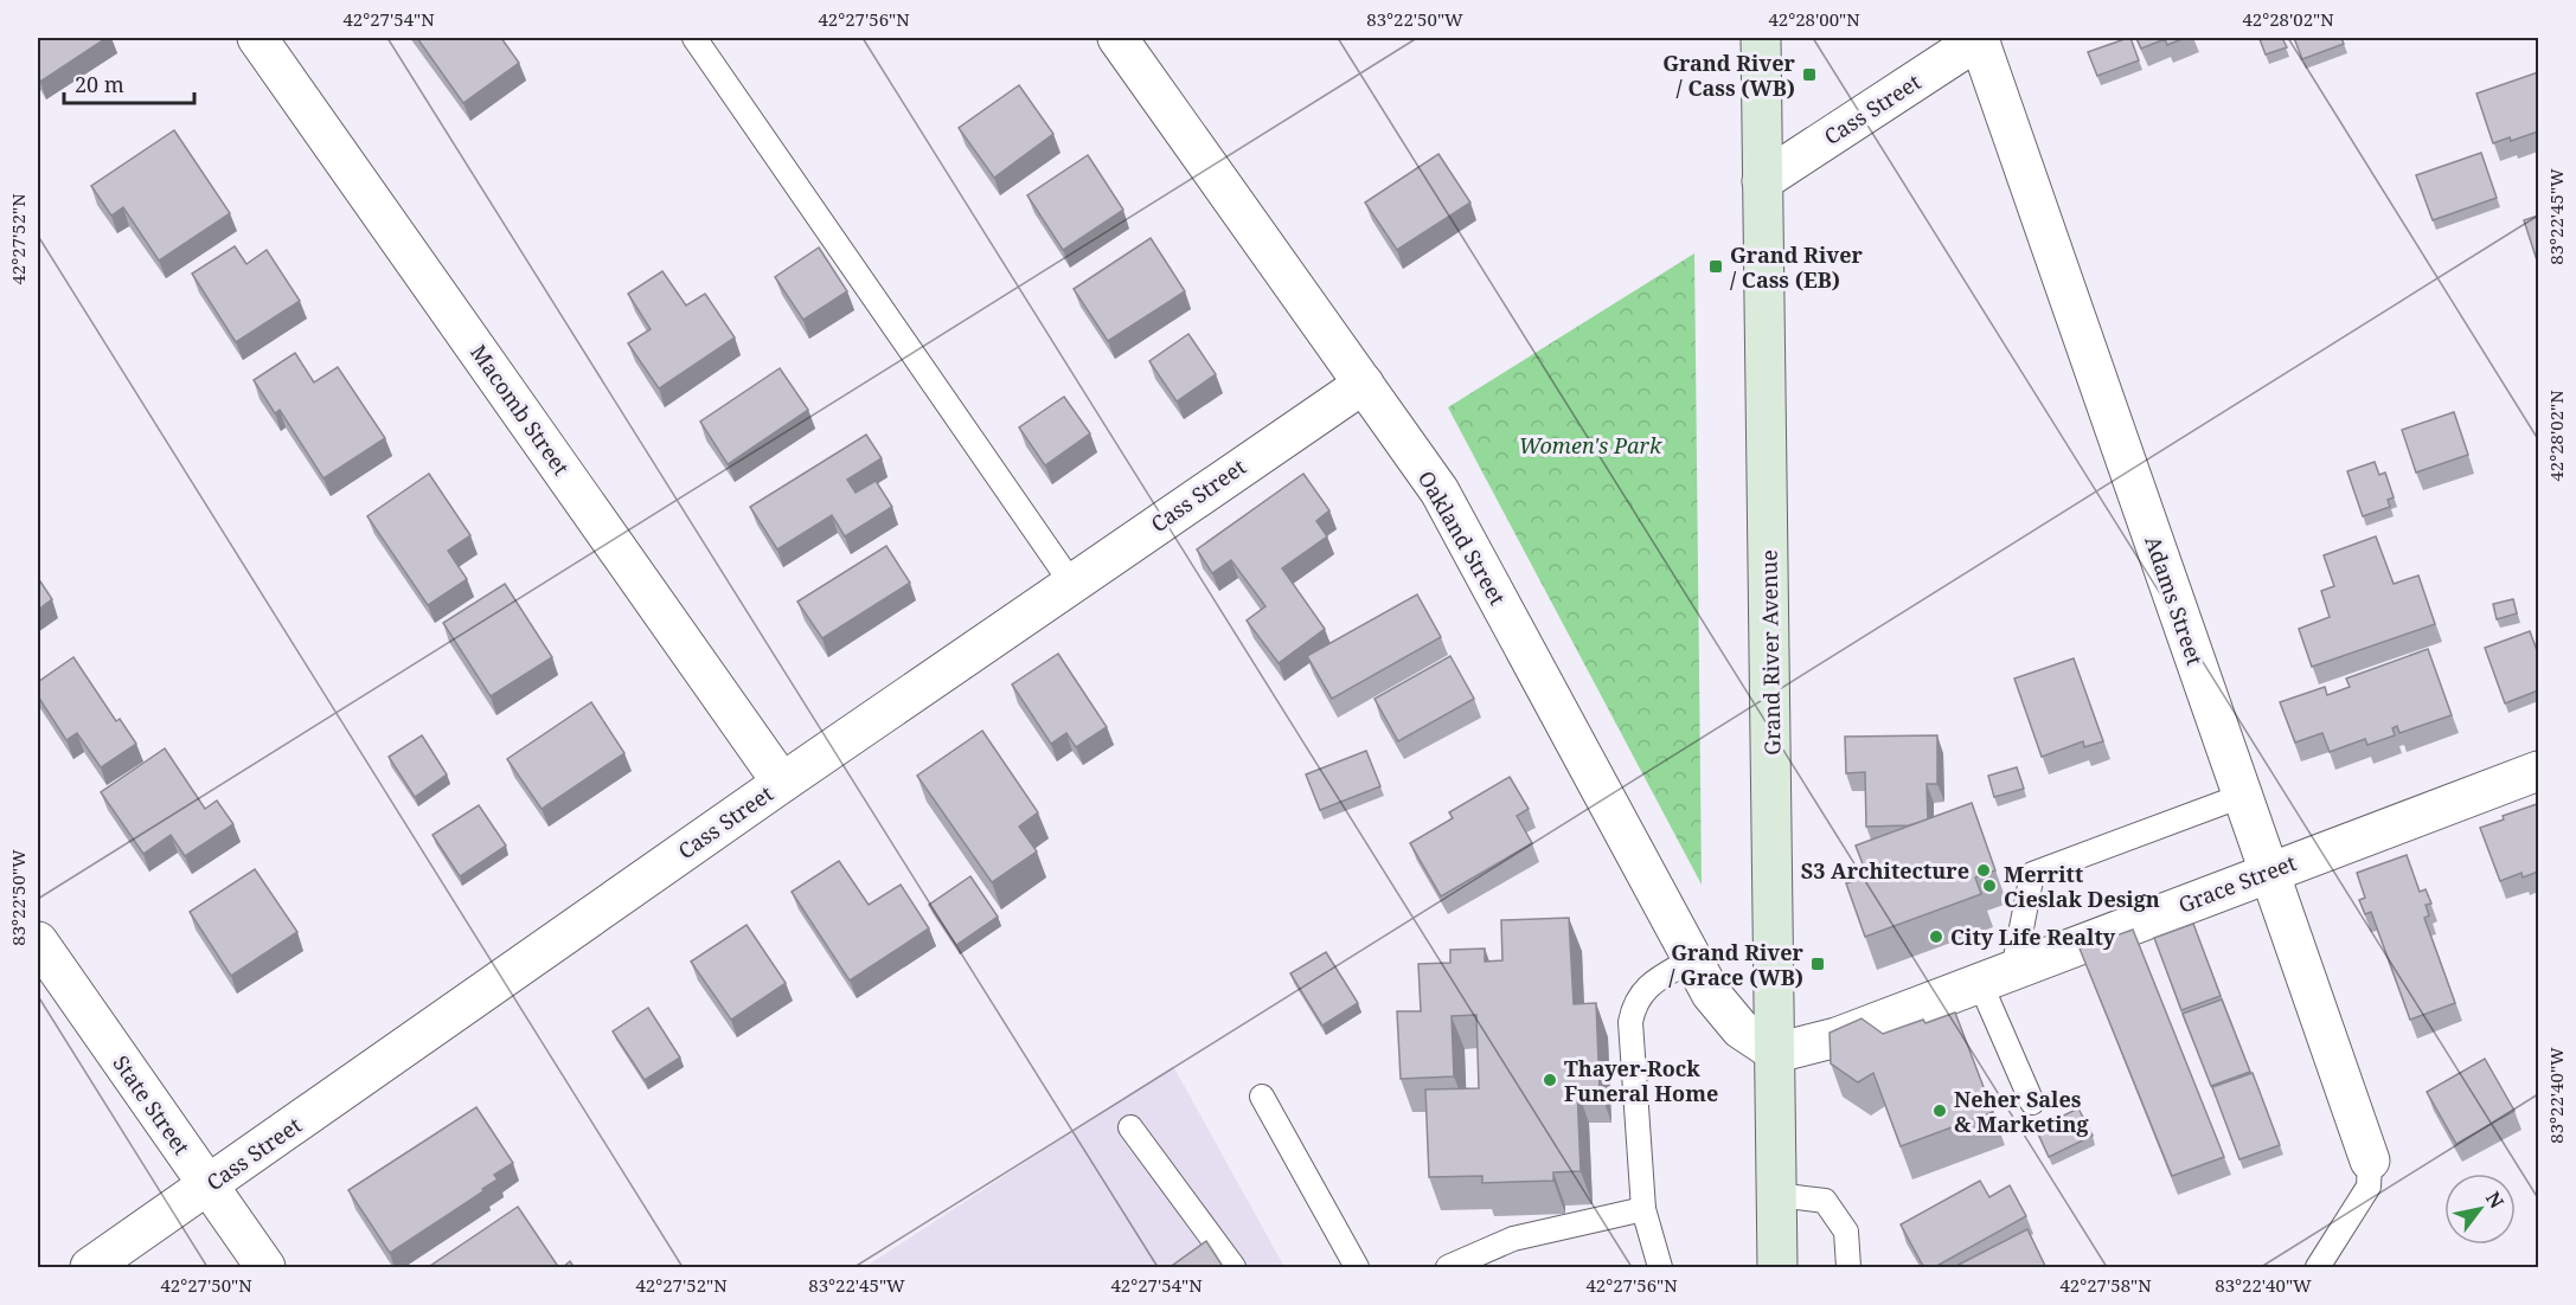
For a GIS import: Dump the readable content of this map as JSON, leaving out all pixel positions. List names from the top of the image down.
{
  "streets": {
    "main road": ["Grand River Avenue"],
    "street": [
      "Cass Street",
      "Macomb Street",
      "Oakland Street",
      "Adams Street",
      "Grace Street",
      "State Street"
    ]
  },
  "crossings": [
    ["Cass Street", "Macomb Street"],
    ["Cass Street", "Oakland Street"],
    ["Cass Street", "Adams Street"],
    ["Cass Street", "Grand River Avenue"],
    ["Cass Street", "State Street"],
    ["Oakland Street", "Grand River Avenue"],
    ["Oakland Street", "Grace Street"],
    ["Adams Street", "Grace Street"],
    ["Grand River Avenue", "Grace Street"]
  ],
  "parks": ["Women's Park"],
  "places": {
    "transit": ["Grand River / Cass (WB)", "Grand River / Cass (EB)", "Grand River / Grace (WB)"],
    "other": [
      "S3 Architecture",
      "Merritt Cieslak Design",
      "City Life Realty",
      "Thayer-Rock Funeral Home",
      "Neher Sales & Marketing"
    ]
  },
  "scale_bar": "20 m",
  "north": "top right",
  "coordinates": [
    "42°27'54\"N",
    "42°27'56\"N",
    "83°22'50\"W",
    "42°28'00\"N",
    "42°28'02\"N",
    "83°22'45\"W",
    "42°27'52\"N",
    "83°22'40\"W",
    "42°27'50\"N",
    "42°27'58\"N"
  ]
}
